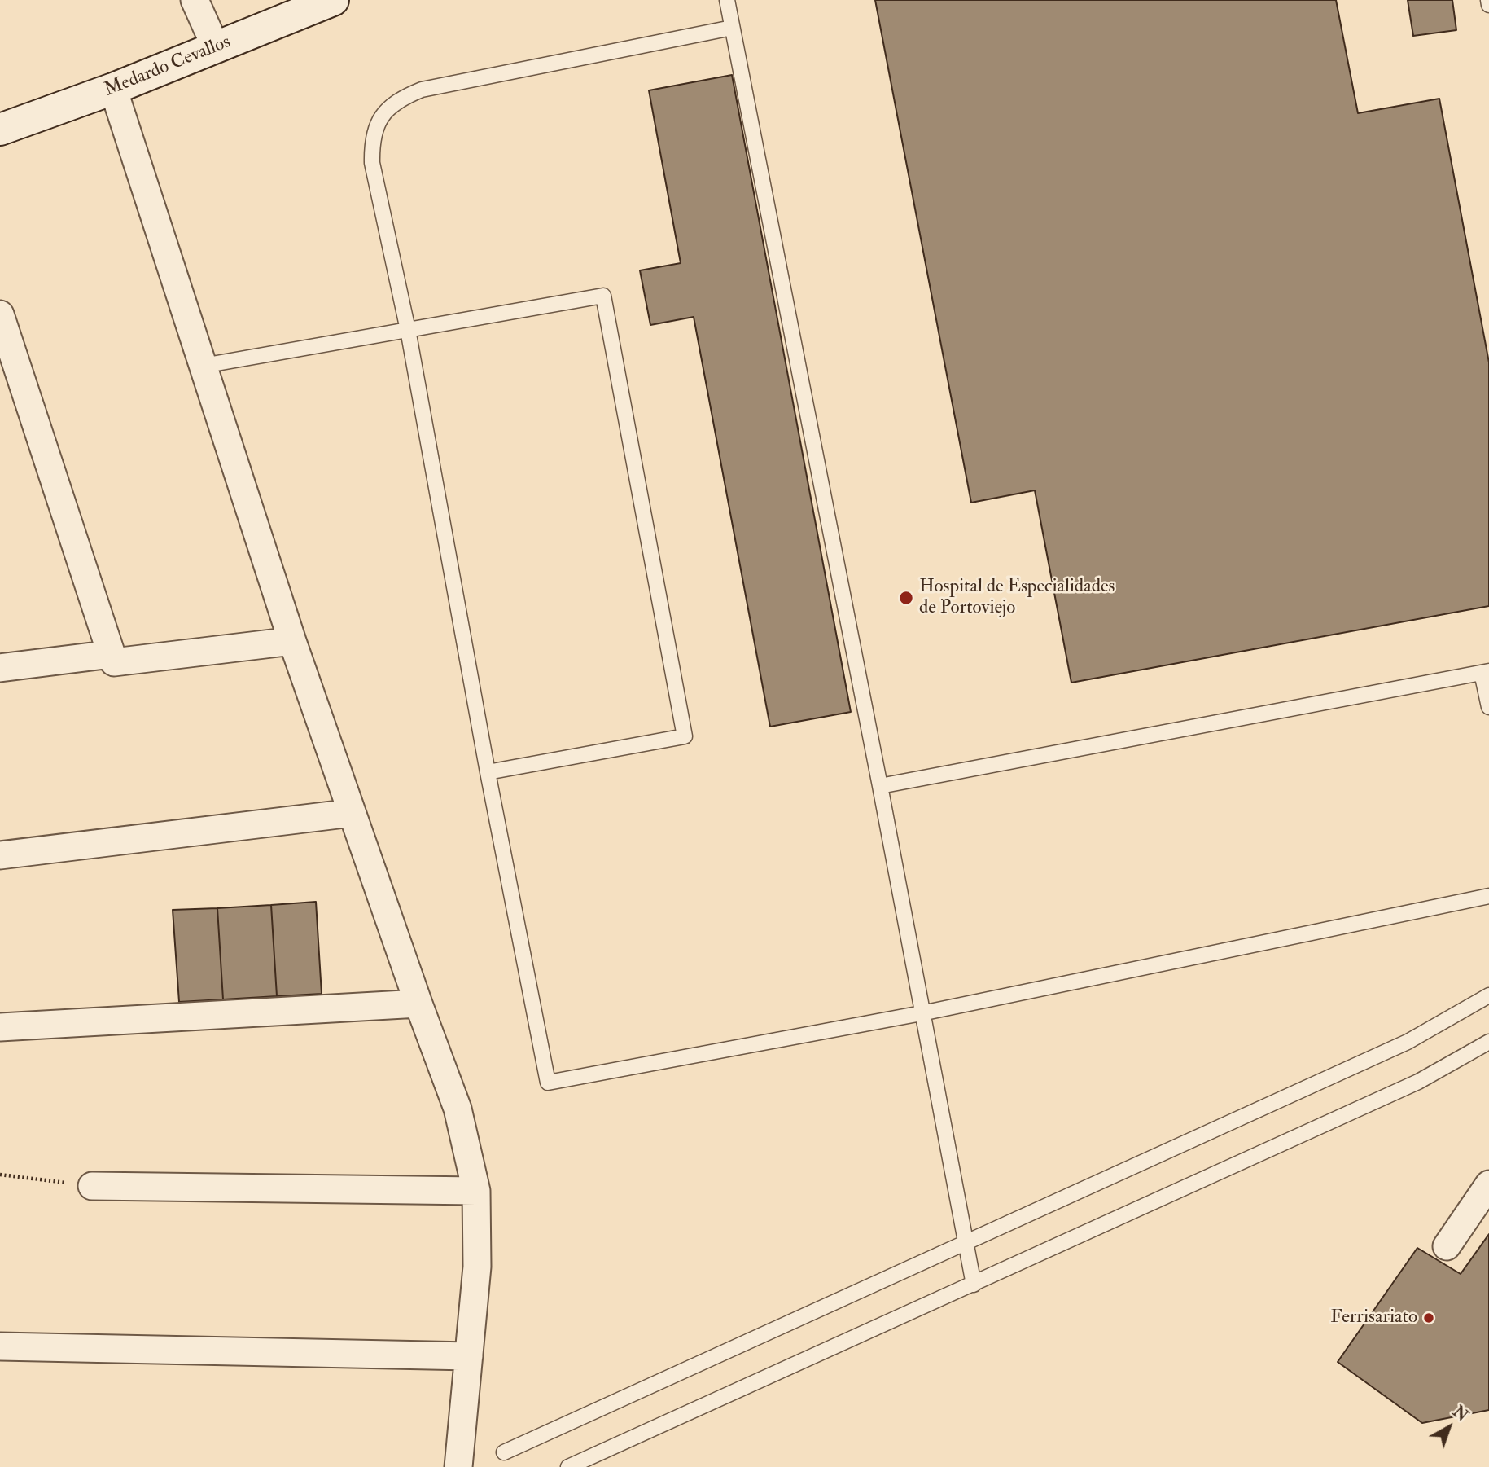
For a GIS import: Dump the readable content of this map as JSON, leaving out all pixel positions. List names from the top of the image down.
{
  "streets": {
    "street": ["Medardo Cevallos"]
  },
  "places": ["Hospital de Especialidades de Portoviejo", "Ferrisariato"],
  "north": "top right"
}
